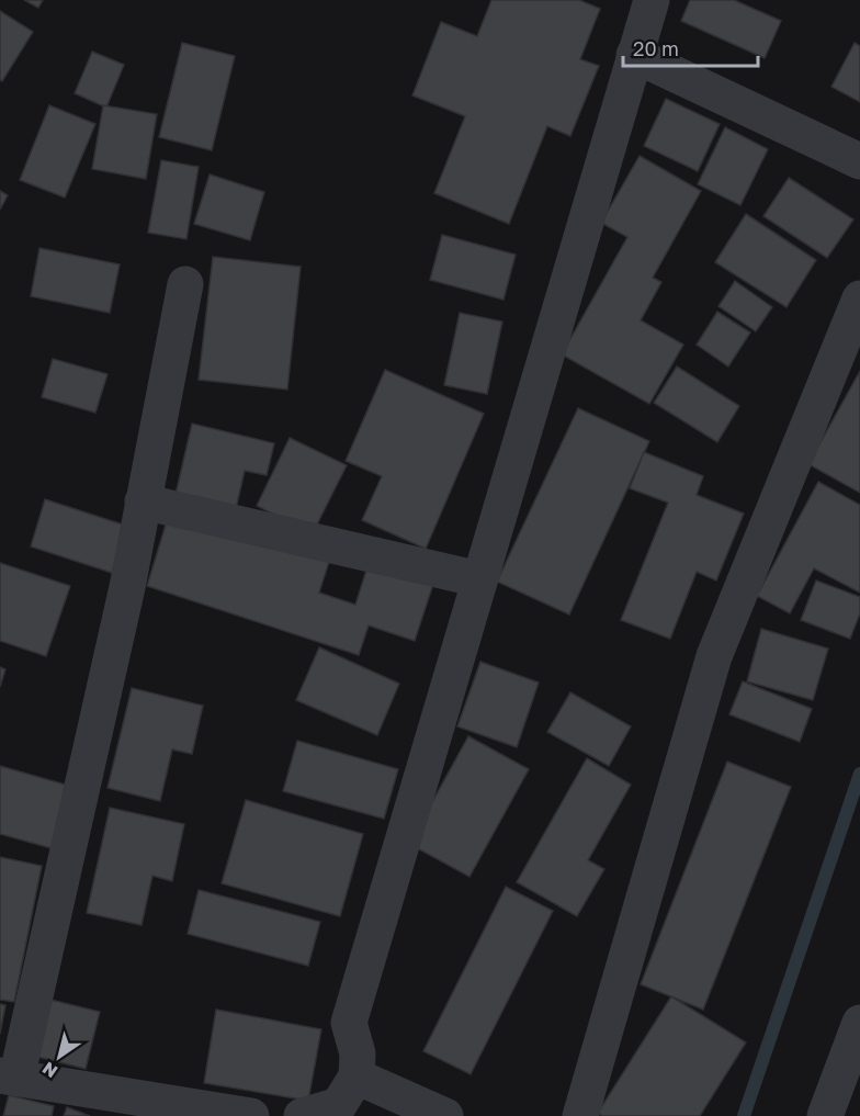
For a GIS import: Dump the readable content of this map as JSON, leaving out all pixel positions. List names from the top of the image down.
{
  "scale_bar": "20 m",
  "north": "bottom left"
}
